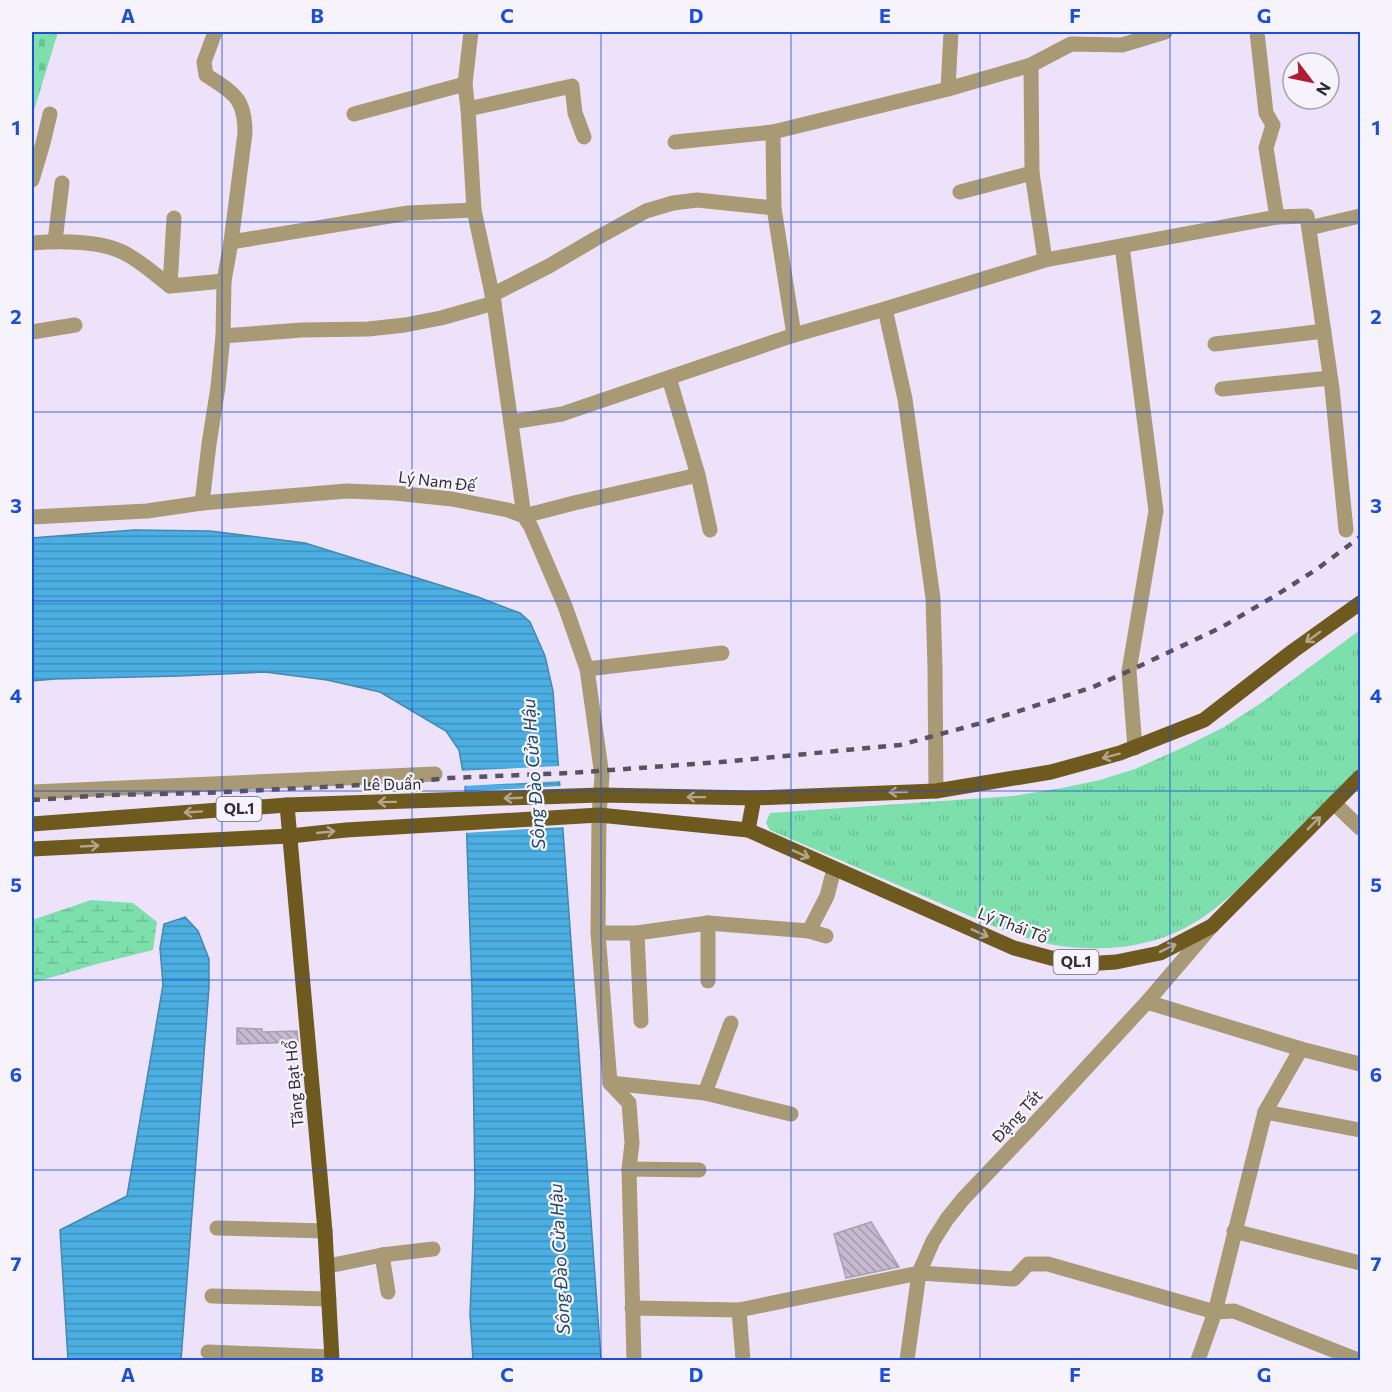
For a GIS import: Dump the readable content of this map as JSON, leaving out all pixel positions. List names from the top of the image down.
{
  "streets": {
    "main road": [
      "Lê Duẩn",
      "QL.1",
      "Lý Thái Tổ",
      "Tăng Bạt Hổ"
    ],
    "street": ["Lý Nam Đế", "Đặng Tất"]
  },
  "crossings": [
    ["Lê Duẩn", "QL.1"],
    ["Lê Duẩn", "Tăng Bạt Hổ"],
    ["QL.1", "Lý Thái Tổ"],
    ["QL.1", "Tăng Bạt Hổ"],
    ["Lý Thái Tổ", "Đặng Tất"]
  ],
  "water": ["Sông Đào Cửa Hậu"],
  "north": "bottom right",
  "grid": {
    "columns": [
      "A",
      "B",
      "C",
      "D",
      "E",
      "F",
      "G"
    ],
    "rows": [
      "1",
      "2",
      "3",
      "4",
      "5",
      "6",
      "7"
    ]
  }
}
